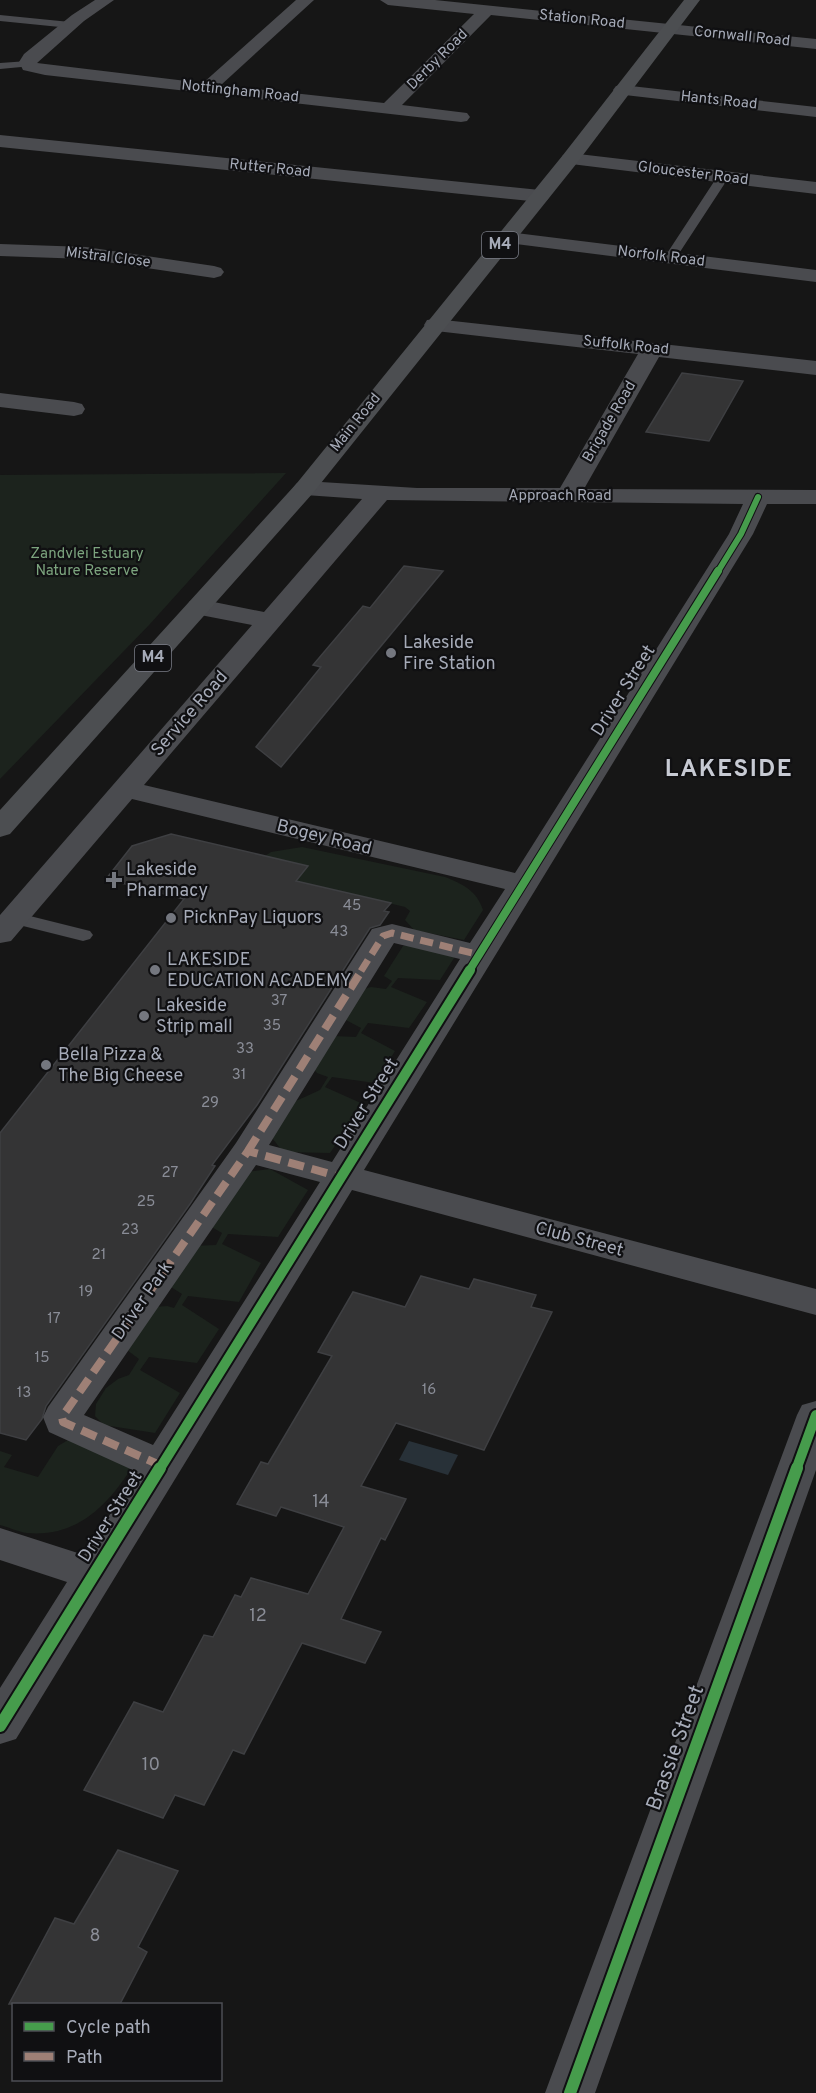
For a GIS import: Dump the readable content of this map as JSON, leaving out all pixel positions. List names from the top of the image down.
{
  "streets": {
    "main road": ["M4", "Main Road"],
    "street": [
      "Station Road",
      "Cornwall Road",
      "Derby Road",
      "Nottingham Road",
      "Hants Road",
      "Rutter Road",
      "Gloucester Road",
      "Norfolk Road",
      "Mistral Close",
      "Suffolk Road",
      "Brigade Road",
      "Approach Road",
      "Driver Street",
      "Service Road",
      "Bogey Road",
      "Club Street",
      "Driver Park",
      "Brassie Street"
    ]
  },
  "crossings": [
    ["Station Road", "Cornwall Road"],
    ["Station Road", "Derby Road"],
    ["Station Road", "Main Road"],
    ["Cornwall Road", "Main Road"],
    ["Derby Road", "Nottingham Road"],
    ["Hants Road", "Main Road"],
    ["Rutter Road", "Main Road"],
    ["Gloucester Road", "Main Road"],
    ["Norfolk Road", "Main Road"],
    ["Suffolk Road", "Brigade Road"],
    ["Suffolk Road", "Main Road"],
    ["Brigade Road", "Approach Road"],
    ["Main Road", "Approach Road"],
    ["Approach Road", "Driver Street"],
    ["Approach Road", "Service Road"],
    ["Driver Street", "Bogey Road"],
    ["Driver Street", "Club Street"],
    ["Driver Street", "Driver Park"],
    ["Service Road", "Bogey Road"],
    ["Club Street", "Driver Park"]
  ],
  "districts": ["LAKESIDE"],
  "parks": ["Zandvlei Estuary Nature Reserve"],
  "places": {
    "other": [
      "Lakeside Fire Station",
      "PicknPay Liquors",
      "LAKESIDE EDUCATION ACADEMY",
      "Lakeside Strip mall",
      "Bella Pizza & The Big Cheese"
    ],
    "health": ["Lakeside Pharmacy"]
  },
  "house_numbers": [
    "45",
    "43",
    "37",
    "35",
    "33",
    "31",
    "29",
    "27",
    "25",
    "23",
    "21",
    "19",
    "17",
    "15",
    "16",
    "13",
    "14",
    "12",
    "10",
    "8"
  ],
  "legend": ["Cycle path", "Path"]
}
